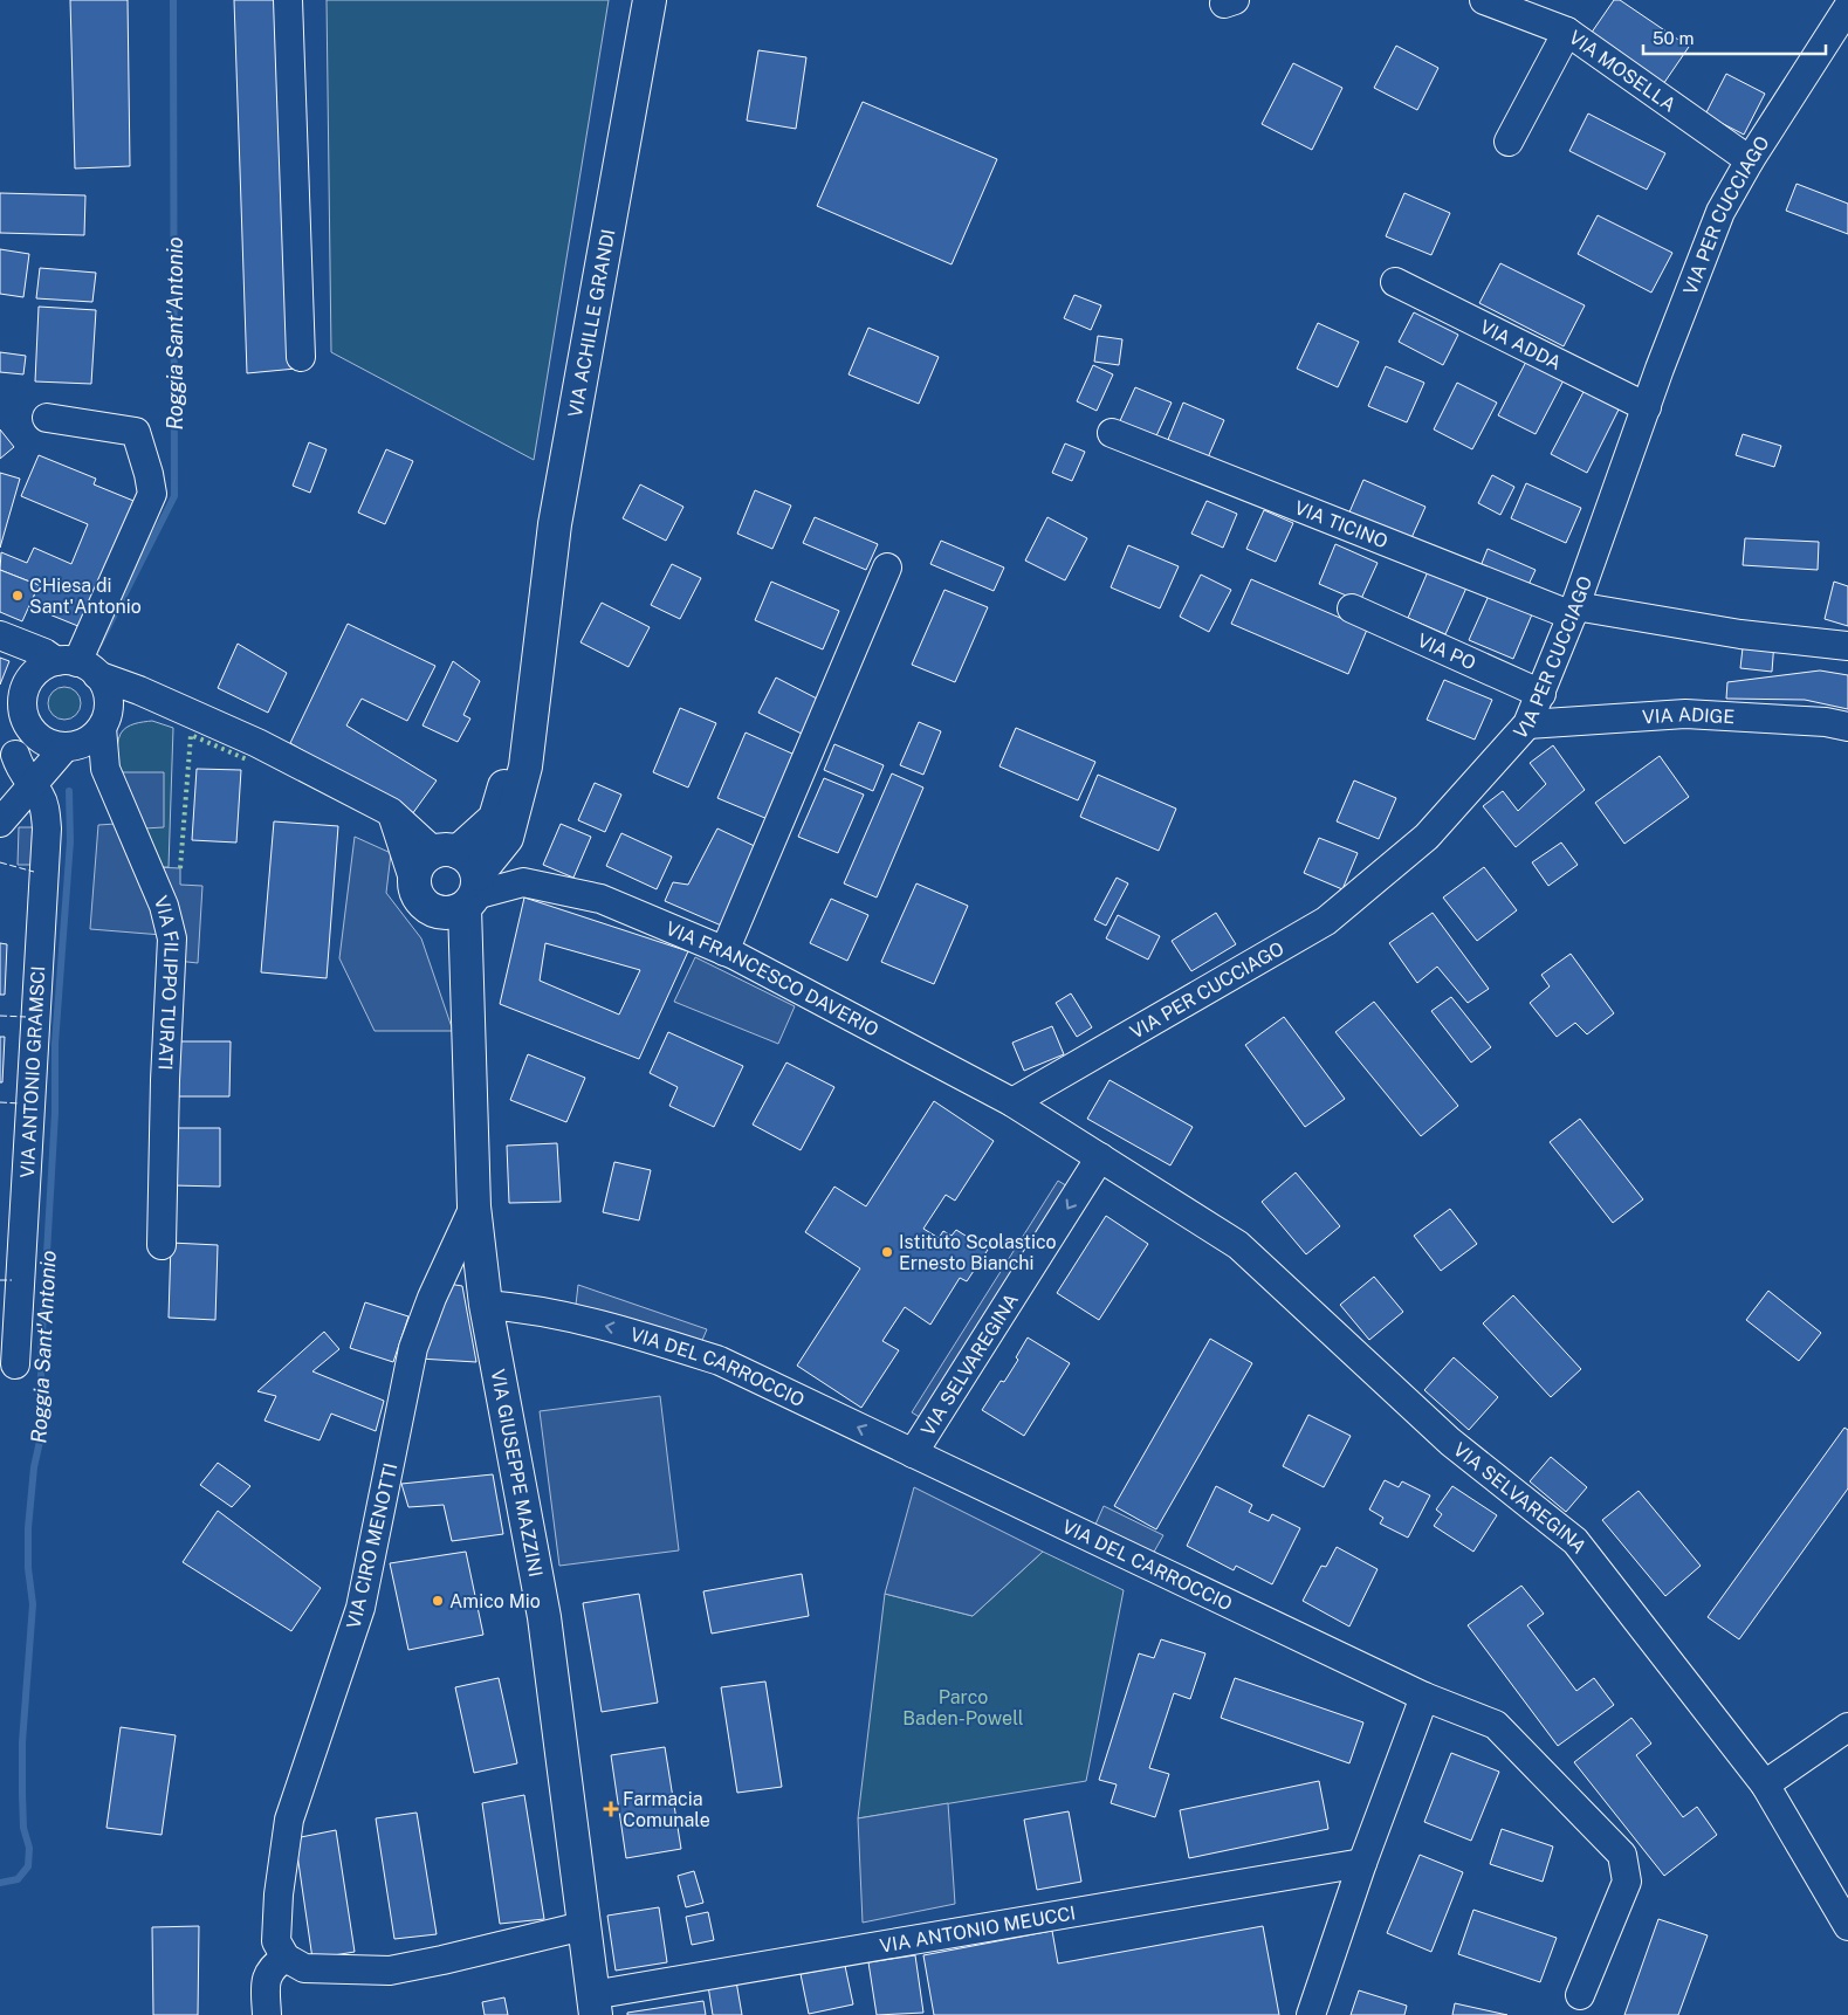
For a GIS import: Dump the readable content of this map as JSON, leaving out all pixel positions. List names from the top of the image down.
{
  "streets": {
    "main road": ["VIA ACHILLE GRANDI", "VIA GIUSEPPE MAZZINI"],
    "street": [
      "VIA MOSELLA",
      "VIA PER CUCCIAGO",
      "VIA ADDA",
      "VIA TICINO",
      "VIA PO",
      "VIA ADIGE",
      "VIA FRANCESCO DAVERIO",
      "VIA FILIPPO TURATI",
      "VIA ANTONIO GRAMSCI",
      "VIA SELVAREGINA",
      "VIA DEL CARROCCIO",
      "VIA CIRO MENOTTI",
      "VIA ANTONIO MEUCCI"
    ]
  },
  "crossings": [
    ["VIA MOSELLA", "VIA PER CUCCIAGO"],
    ["VIA PER CUCCIAGO", "VIA ADDA"],
    ["VIA PER CUCCIAGO", "VIA TICINO"],
    ["VIA PER CUCCIAGO", "VIA PO"],
    ["VIA PER CUCCIAGO", "VIA ADIGE"],
    ["VIA PER CUCCIAGO", "VIA FRANCESCO DAVERIO"],
    ["VIA PER CUCCIAGO", "VIA SELVAREGINA"],
    ["VIA ACHILLE GRANDI", "VIA FRANCESCO DAVERIO"],
    ["VIA ACHILLE GRANDI", "VIA GIUSEPPE MAZZINI"],
    ["VIA FRANCESCO DAVERIO", "VIA SELVAREGINA"],
    ["VIA FRANCESCO DAVERIO", "VIA GIUSEPPE MAZZINI"],
    ["VIA SELVAREGINA", "VIA DEL CARROCCIO"],
    ["VIA DEL CARROCCIO", "VIA GIUSEPPE MAZZINI"],
    ["VIA GIUSEPPE MAZZINI", "VIA CIRO MENOTTI"],
    ["VIA GIUSEPPE MAZZINI", "VIA ANTONIO MEUCCI"]
  ],
  "water": ["Roggia Sant'Antonio"],
  "parks": ["Parco Baden-Powell"],
  "places": {
    "other": ["CHiesa di Sant'Antonio", "Istituto Scolastico Ernesto Bianchi", "Amico Mio"],
    "health": ["Farmacia Comunale"]
  },
  "scale_bar": "50 m"
}
